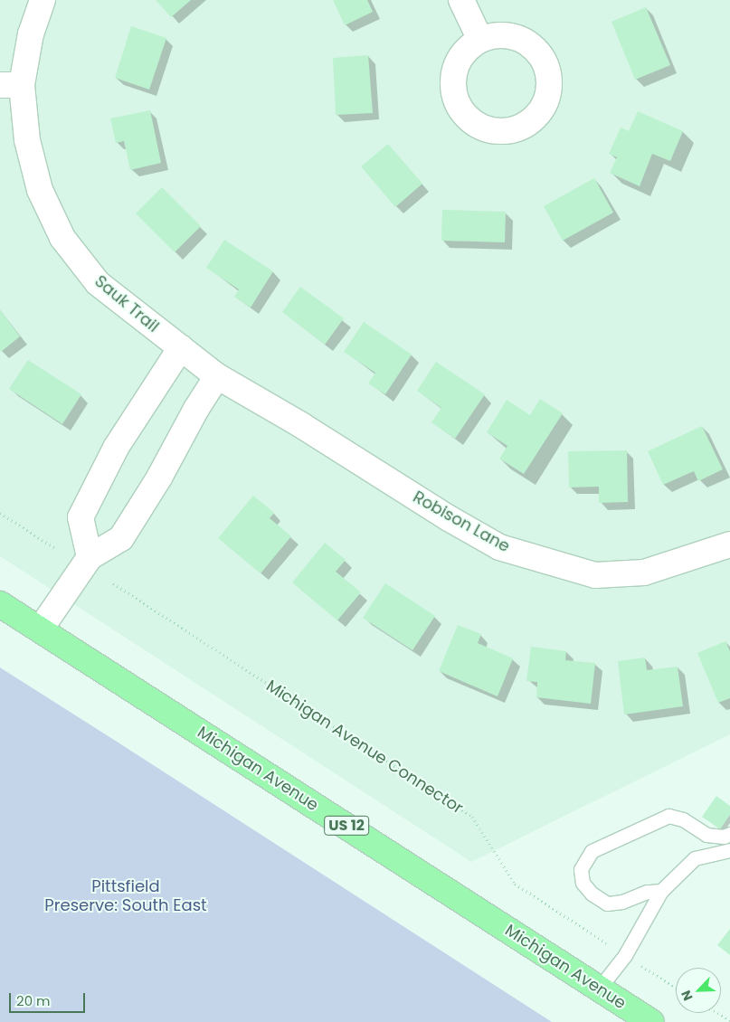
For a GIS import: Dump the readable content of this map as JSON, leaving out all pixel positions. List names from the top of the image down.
{
  "streets": {
    "highway": ["Michigan Avenue", "US 12"],
    "street": ["Sauk Trail", "Robison Lane"],
    "path": ["Michigan Avenue Connector"]
  },
  "crossings": [
    ["Sauk Trail", "Robison Lane"]
  ],
  "parks": ["Pittsfield Preserve: South East"],
  "scale_bar": "20 m",
  "north": "bottom left"
}
